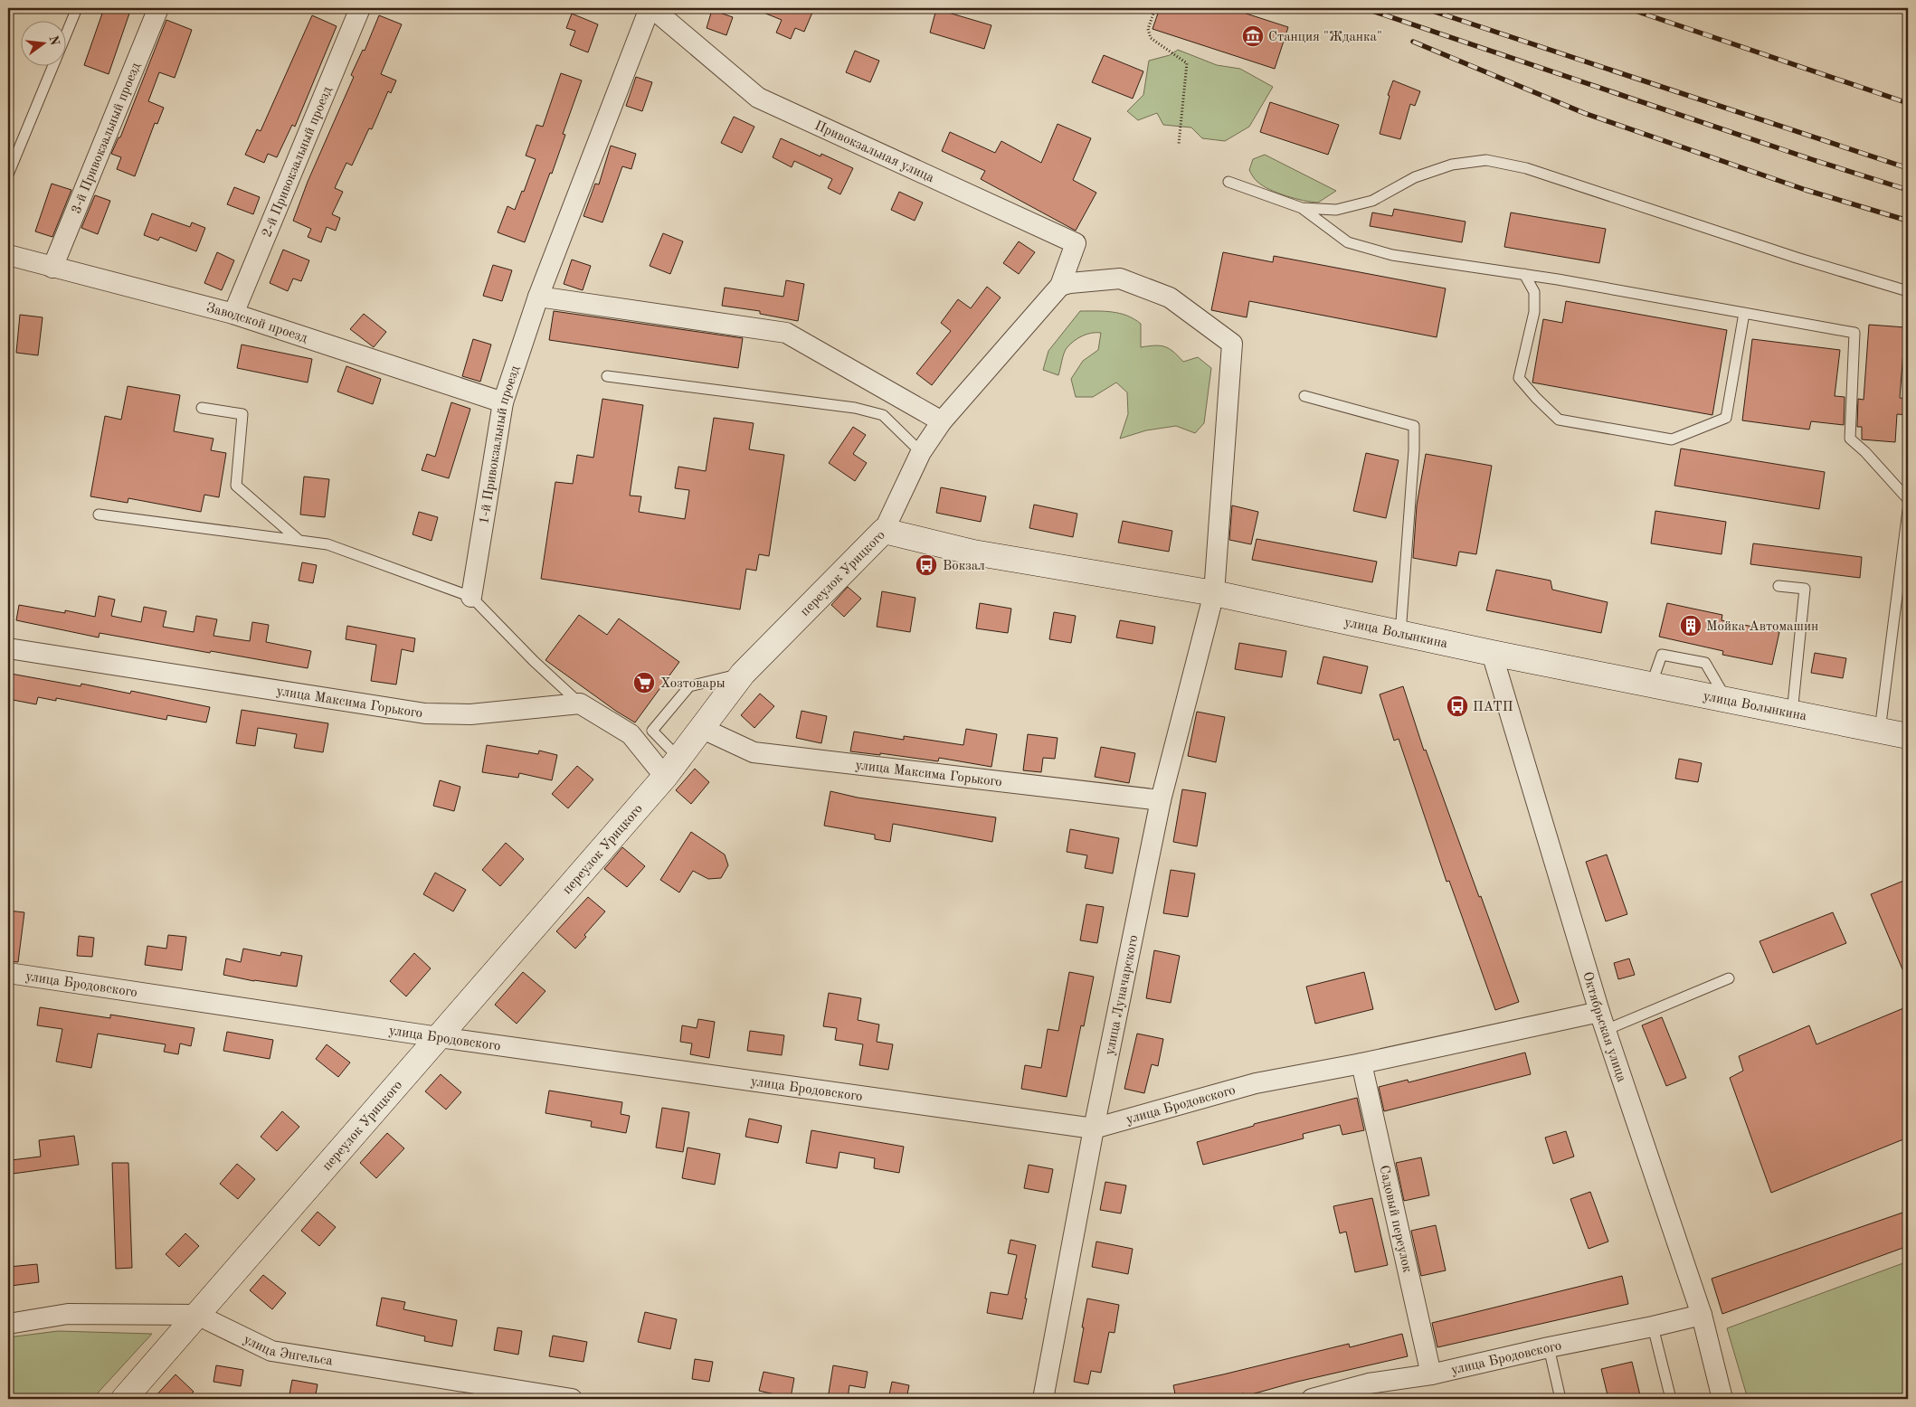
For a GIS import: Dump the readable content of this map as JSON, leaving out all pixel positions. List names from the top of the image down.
{
  "streets": {
    "street": [
      "3-й Привокзальный проезд",
      "Привокзальная улица",
      "2-й Привокзальный проезд",
      "Заводской проезд",
      "1-й Привокзальный проезд",
      "переулок Урицкого",
      "улица Волынкина",
      "улица Максима Горького",
      "улица Бродовского",
      "улица Луначарского",
      "Октябрьская улица",
      "Садовый переулок",
      "улица Энгельса"
    ]
  },
  "crossings": [
    ["3-й Привокзальный проезд", "Заводской проезд"],
    ["Привокзальная улица", "1-й Привокзальный проезд"],
    ["Привокзальная улица", "переулок Урицкого"],
    ["Привокзальная улица", "улица Луначарского"],
    ["2-й Привокзальный проезд", "Заводской проезд"],
    ["Заводской проезд", "1-й Привокзальный проезд"],
    ["переулок Урицкого", "улица Волынкина"],
    ["переулок Урицкого", "улица Максима Горького"],
    ["переулок Урицкого", "улица Бродовского"],
    ["переулок Урицкого", "улица Луначарского"],
    ["переулок Урицкого", "улица Энгельса"],
    ["улица Волынкина", "улица Луначарского"],
    ["улица Волынкина", "Октябрьская улица"],
    ["улица Максима Горького", "улица Луначарского"],
    ["улица Бродовского", "улица Луначарского"],
    ["улица Бродовского", "Октябрьская улица"],
    ["улица Бродовского", "Садовый переулок"]
  ],
  "places": {
    "museum": ["Станция \"Жданка\""],
    "bus stop": ["Вокзал", "ПАТП"],
    "building": ["Мойка Автомашин"],
    "supermarket": ["Хозтовары"]
  },
  "north": "right"
}
